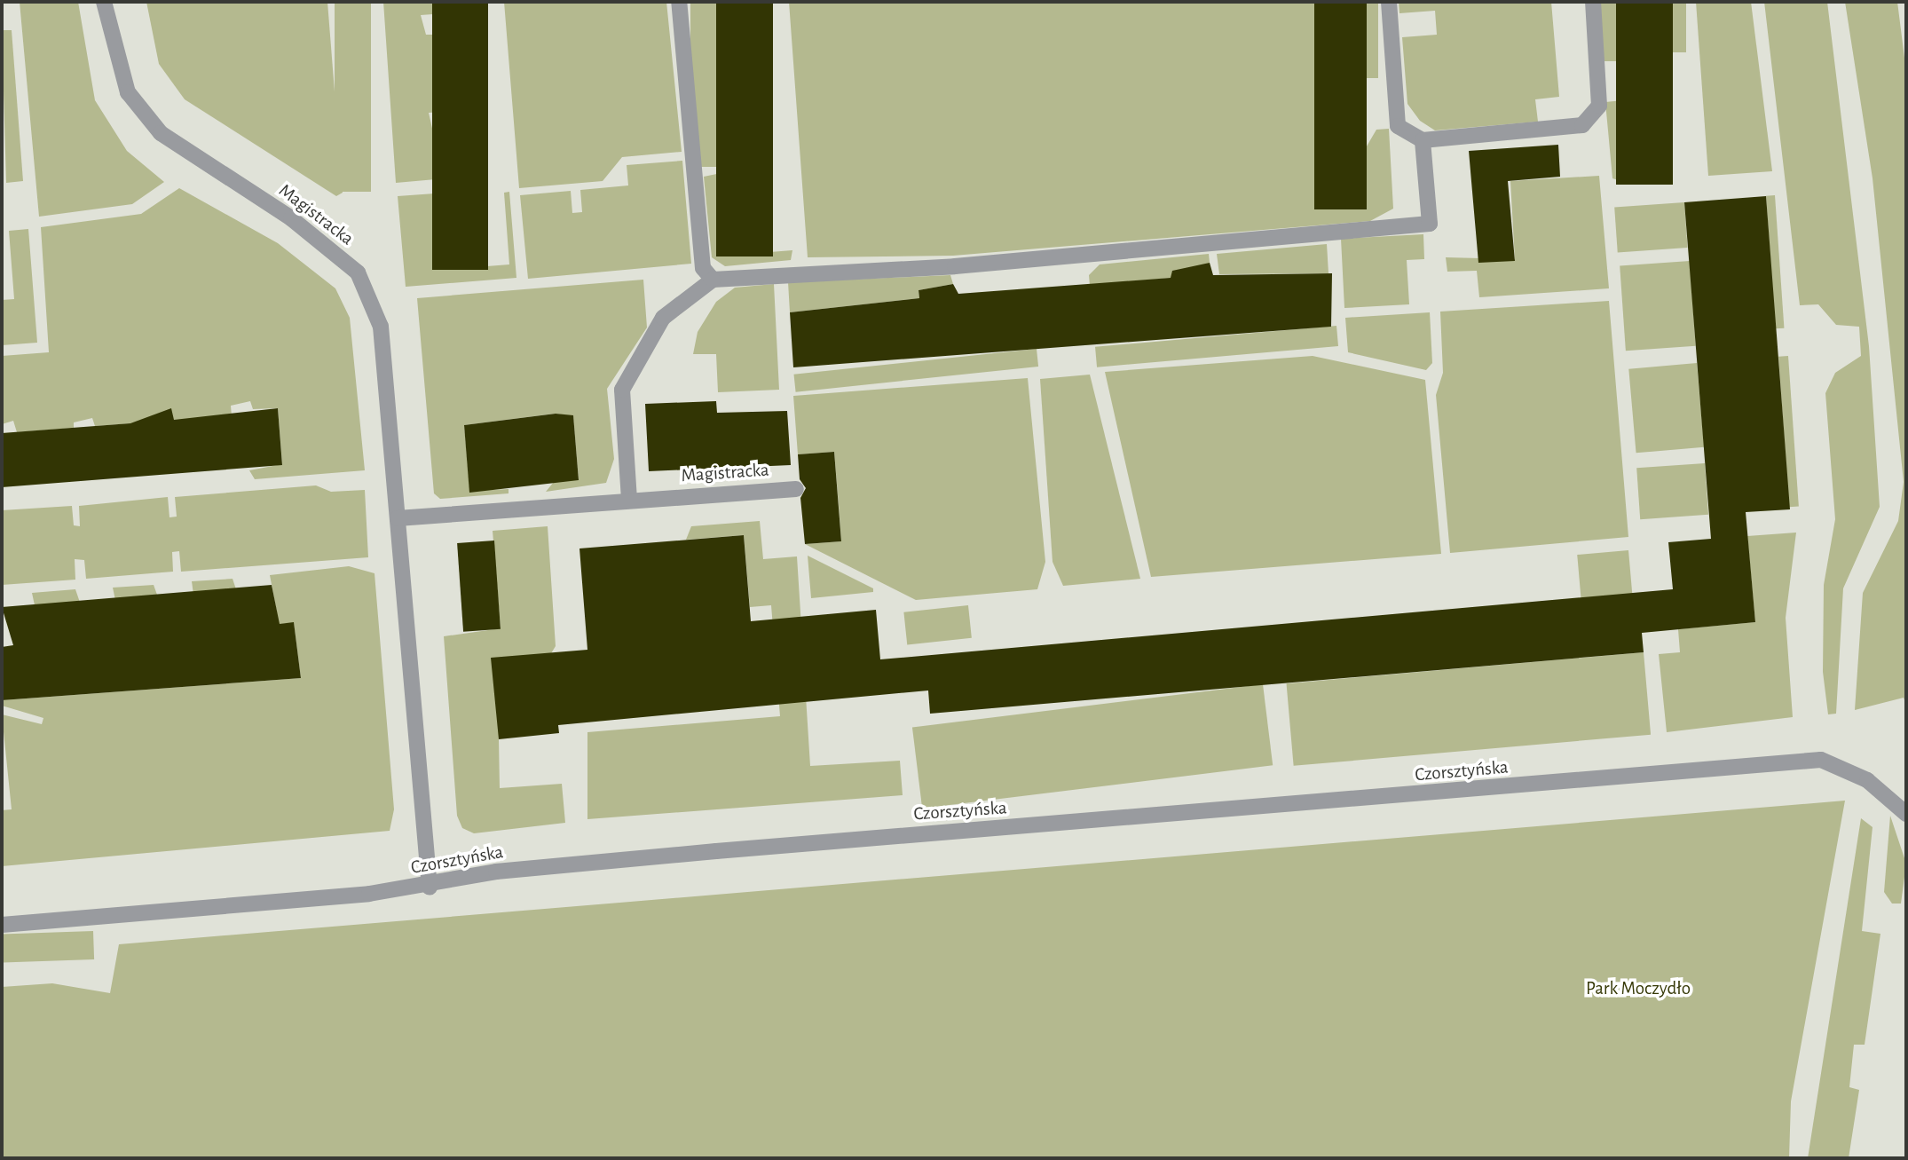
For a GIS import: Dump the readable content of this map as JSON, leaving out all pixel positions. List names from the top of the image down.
{
  "streets": {
    "street": ["Magistracka", "Czorsztyńska"]
  },
  "crossings": [
    ["Magistracka", "Czorsztyńska"]
  ],
  "parks": ["Park Moczydło"]
}
